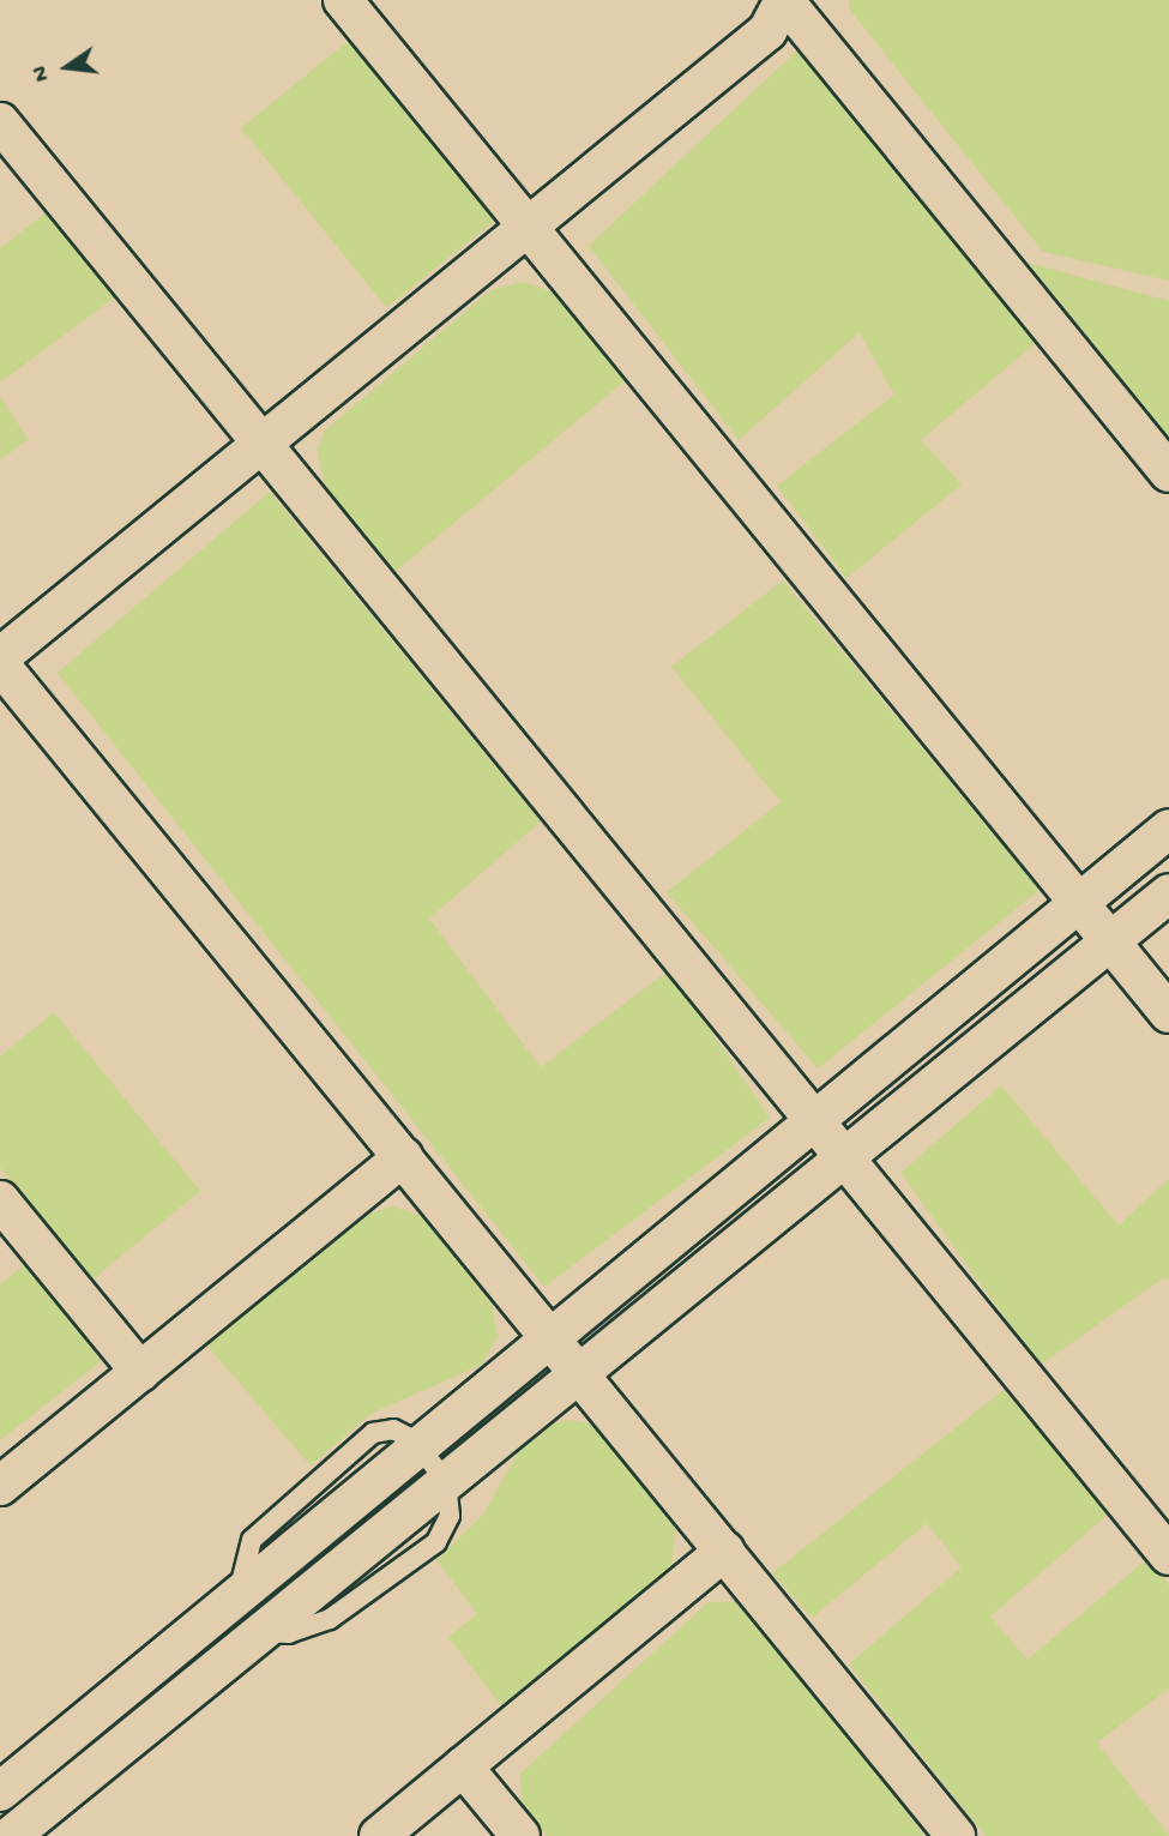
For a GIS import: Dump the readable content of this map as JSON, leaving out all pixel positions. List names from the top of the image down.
{
  "north": "left"
}
